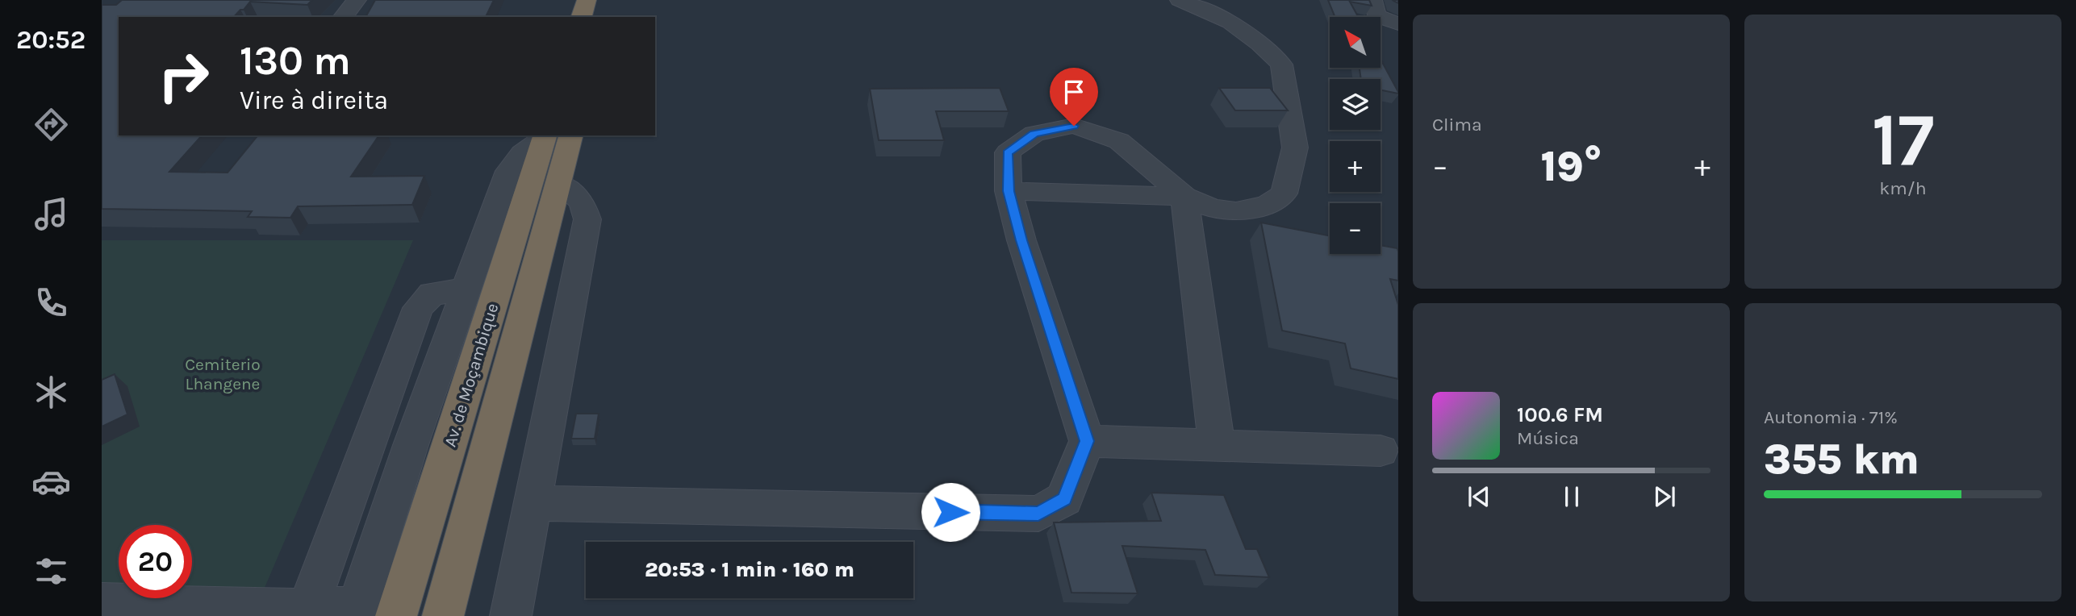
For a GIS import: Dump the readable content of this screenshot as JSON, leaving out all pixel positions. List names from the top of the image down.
{
  "streets": {
    "highway": ["Av. de Moçambique"]
  },
  "parks": ["Cemiterio Lhangene"],
  "north": "top left",
  "page": {
    "tabs": "20:52",
    "tile": [
      "Clima",
      ["17", "km/h"],
      ["Autonomia · 71%", "355 km"]
    ],
    "map_buttons": ["+", "−"],
    "turn": ["130 m", "Vire à direita"],
    "heat": ["−", "19°", "+"],
    "song": ["100.6 FM", "Música"],
    "limit": "20",
    "trip": "20:53 · 1 min · 160 m"
  }
}
